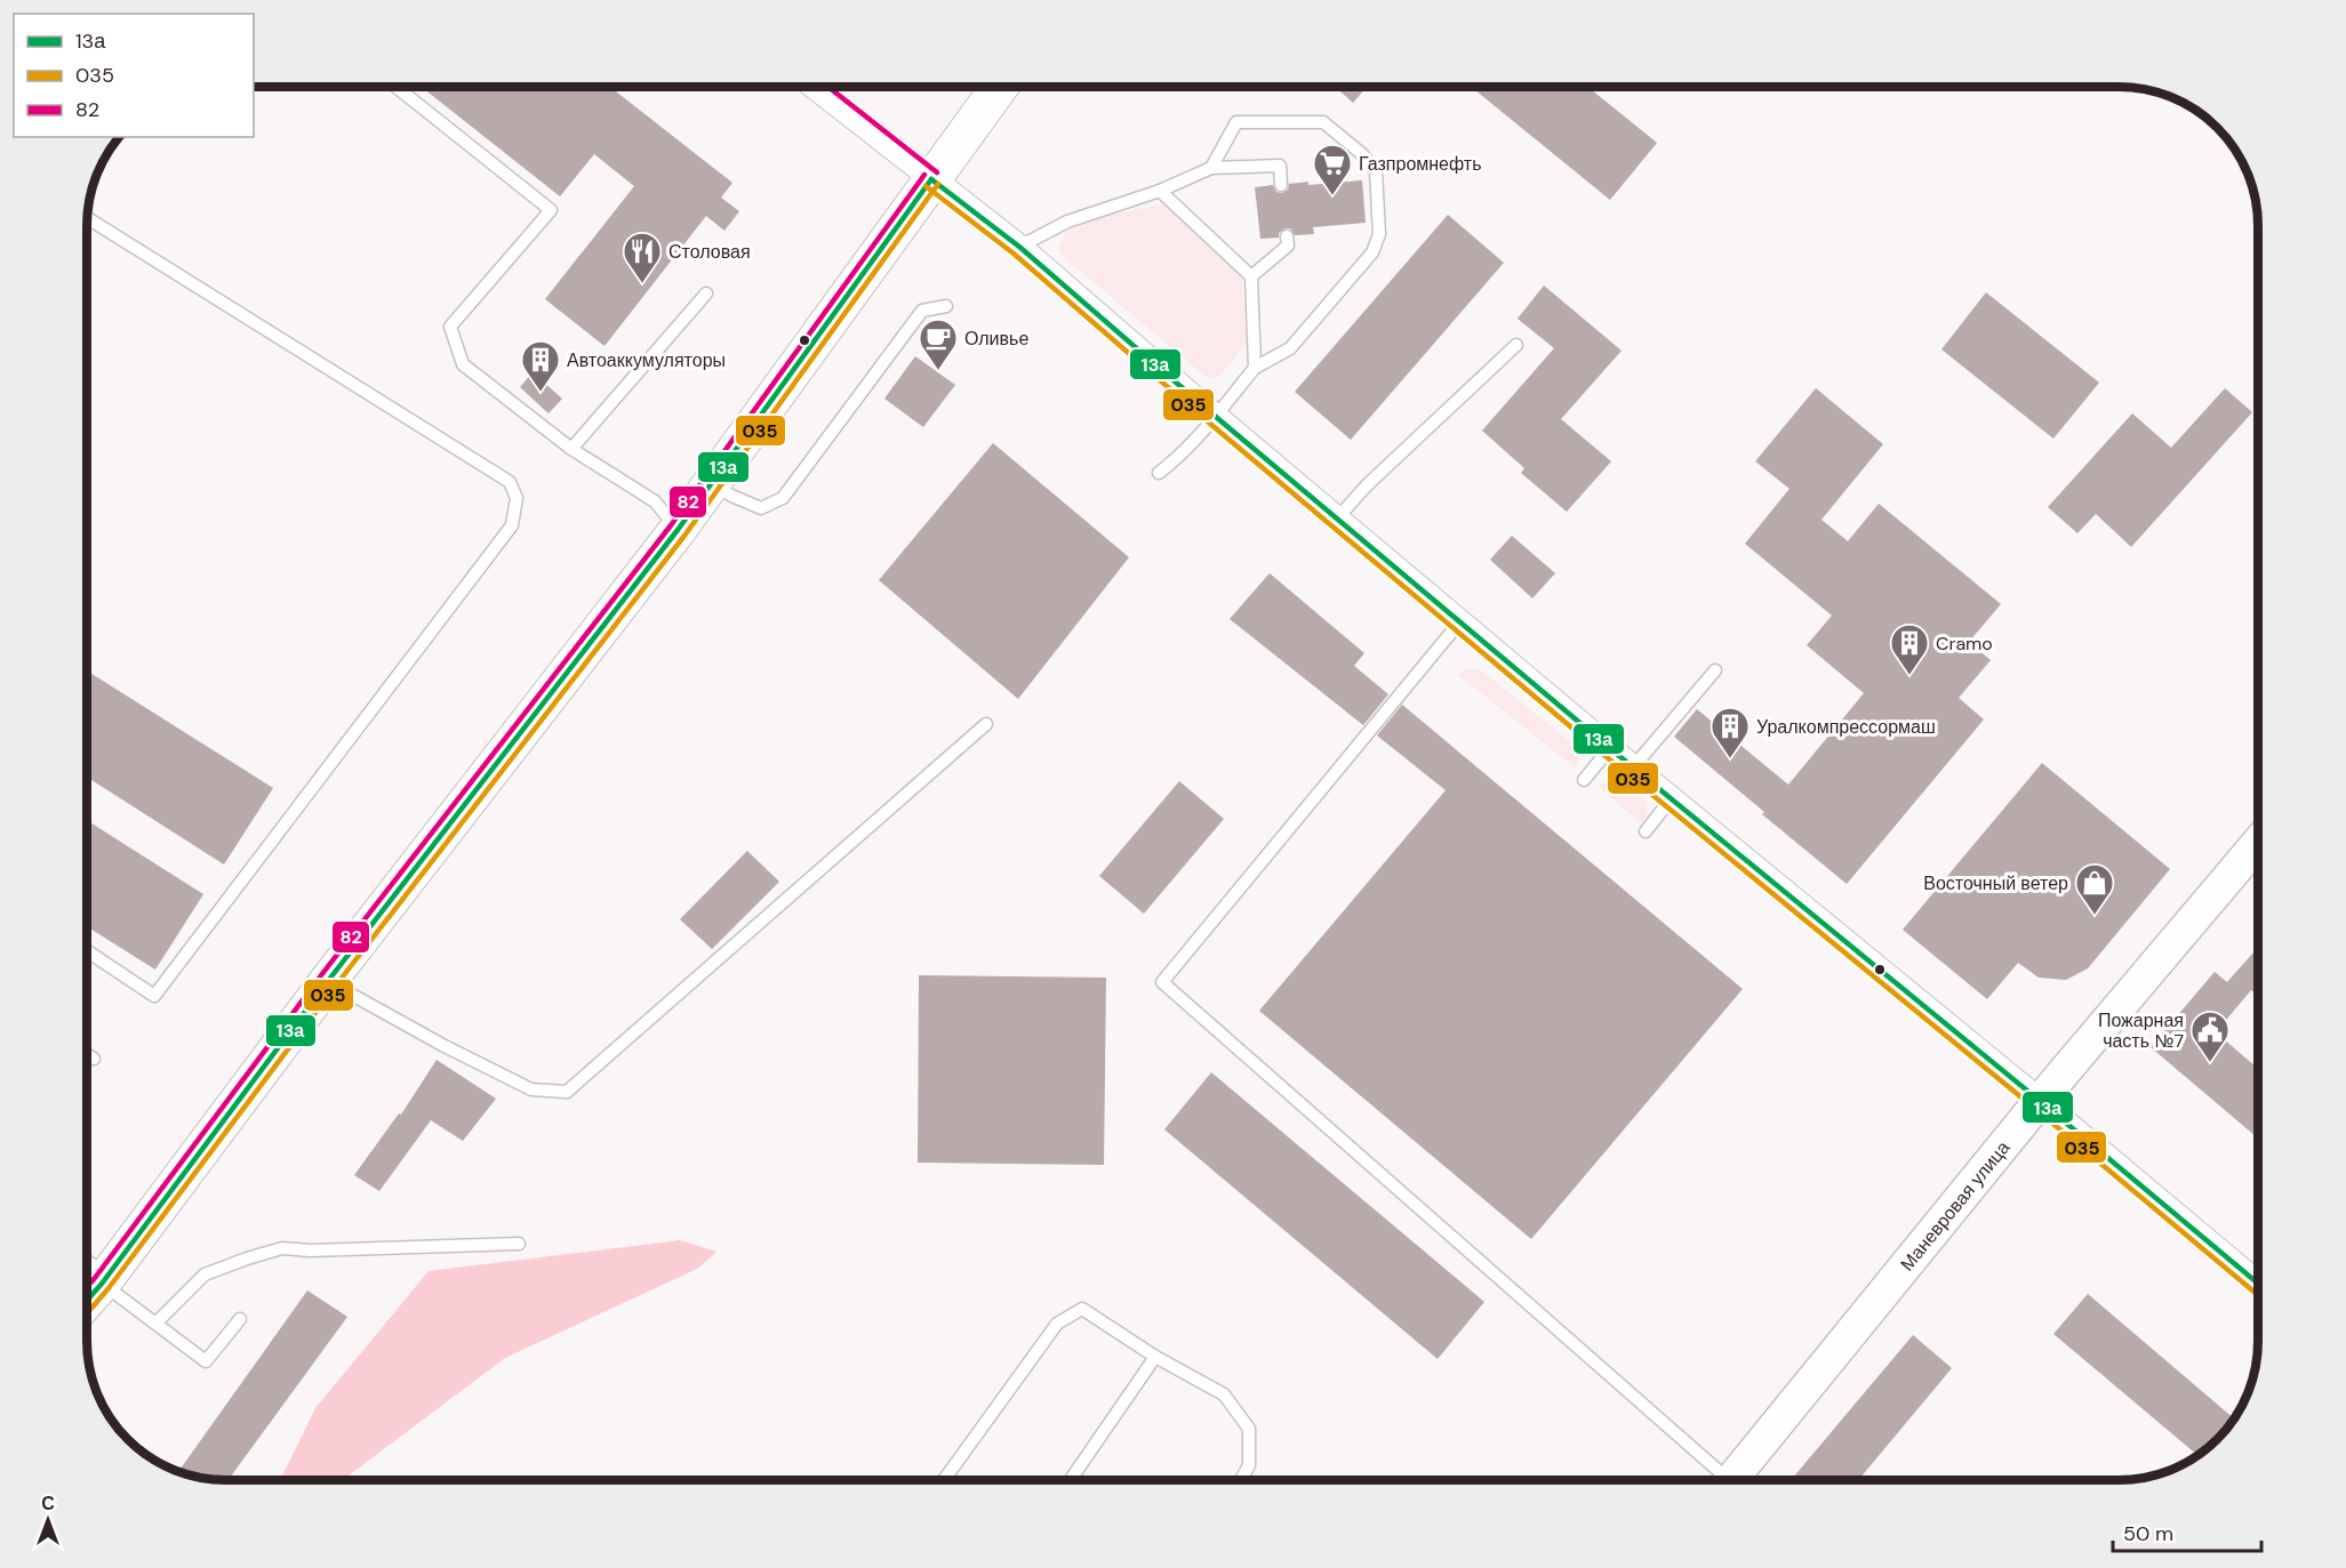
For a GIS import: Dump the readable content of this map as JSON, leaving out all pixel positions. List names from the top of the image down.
{
  "streets": {
    "main road": ["Маневровая улица"]
  },
  "places": {
    "supermarket": ["Газпромнефть"],
    "restaurant": ["Столовая"],
    "cafe": ["Оливье"],
    "building": ["Автоаккумуляторы", "Cramo", "Уралкомпрессормаш"],
    "shop": ["Восточный ветер"],
    "public building": ["Пожарная часть №7"]
  },
  "lines": ["transit line 82", "transit line 13а", "transit line 035"],
  "legend": ["13а", "035", "82"],
  "scale_bar": "50 m",
  "north": "top"
}
